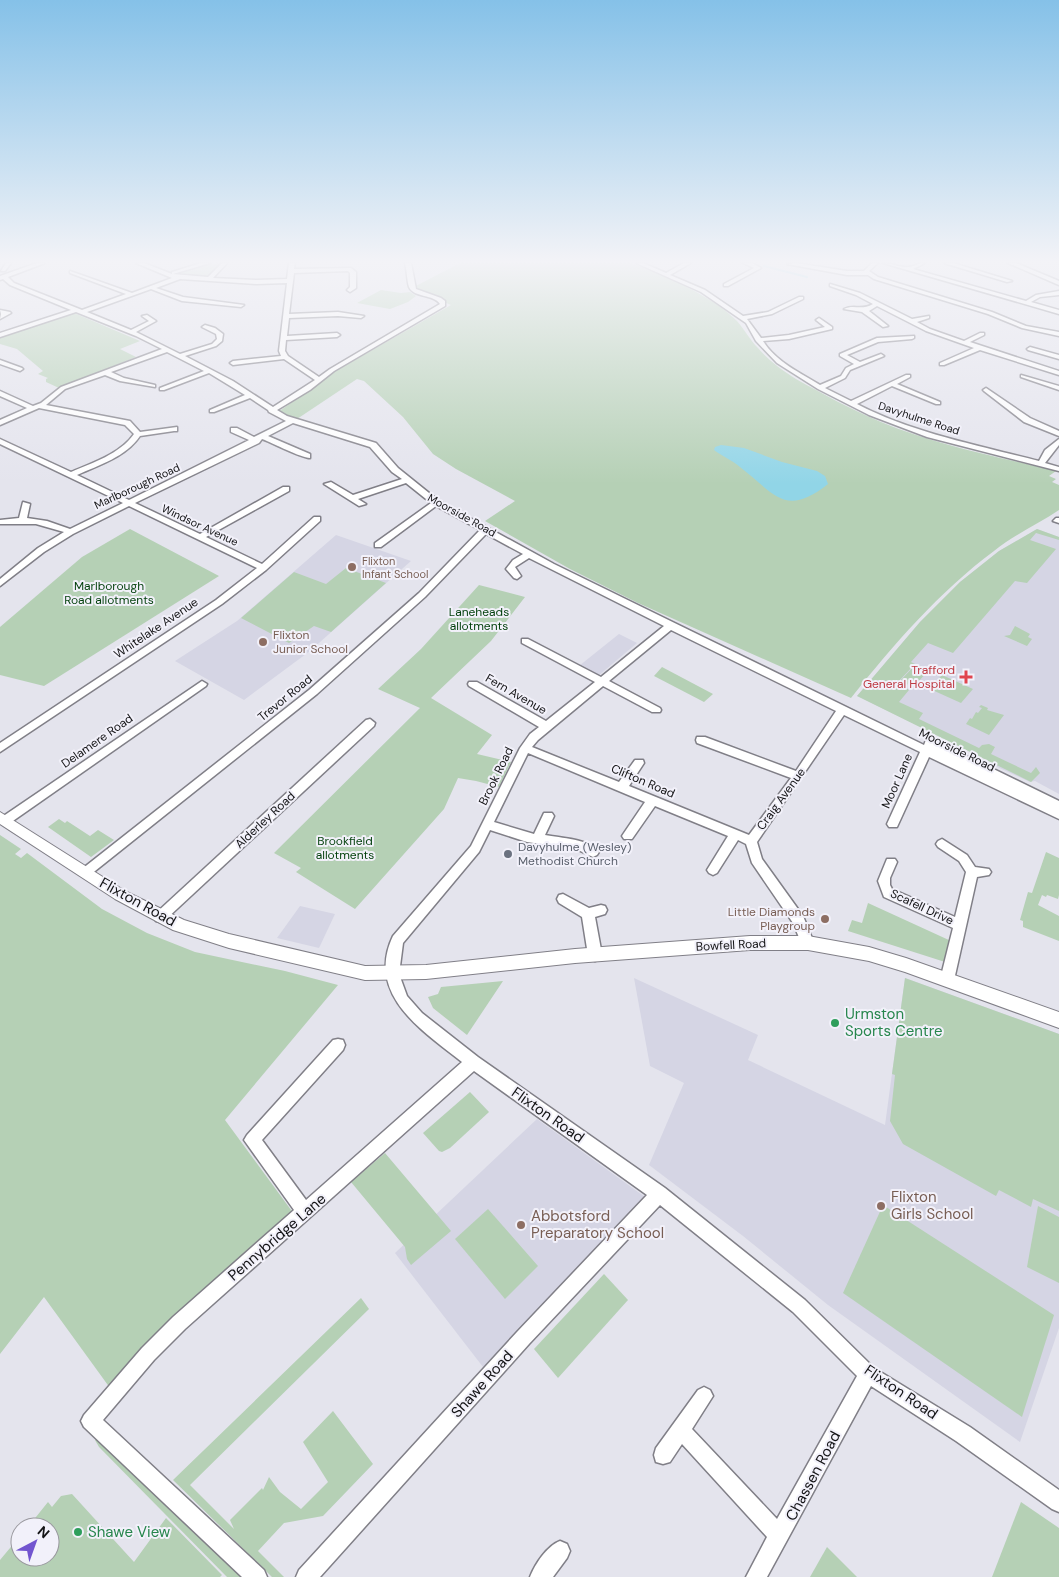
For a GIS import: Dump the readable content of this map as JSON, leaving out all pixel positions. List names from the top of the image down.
{
  "streets": {
    "main road": ["Flixton Road", "Bowfell Road"],
    "street": [
      "Davyhulme Road",
      "Marlborough Road",
      "Moorside Road",
      "Windsor Avenue",
      "Whitelake Avenue",
      "Fern Avenue",
      "Trevor Road",
      "Delamere Road",
      "Brook Road",
      "Clifton Road",
      "Moor Lane",
      "Craig Avenue",
      "Alderley Road",
      "Scafell Drive",
      "Pennybridge Lane",
      "Shawe Road",
      "Chassen Road"
    ]
  },
  "crossings": [
    ["Marlborough Road", "Moorside Road"],
    ["Marlborough Road", "Windsor Avenue"],
    ["Moorside Road", "Trevor Road"],
    ["Moorside Road", "Brook Road"],
    ["Moorside Road", "Moor Lane"],
    ["Moorside Road", "Craig Avenue"],
    ["Windsor Avenue", "Whitelake Avenue"],
    ["Fern Avenue", "Brook Road"],
    ["Trevor Road", "Flixton Road"],
    ["Delamere Road", "Flixton Road"],
    ["Brook Road", "Clifton Road"],
    ["Brook Road", "Flixton Road"],
    ["Brook Road", "Bowfell Road"],
    ["Clifton Road", "Craig Avenue"],
    ["Craig Avenue", "Bowfell Road"],
    ["Alderley Road", "Flixton Road"],
    ["Flixton Road", "Bowfell Road"],
    ["Flixton Road", "Pennybridge Lane"],
    ["Flixton Road", "Shawe Road"],
    ["Flixton Road", "Chassen Road"]
  ],
  "parks": ["Marlborough Road allotments", "Laneheads allotments", "Brookfield allotments"],
  "places": {
    "other": [
      "Flixton Infant School",
      "Flixton Junior School",
      "Davyhulme (Wesley) Methodist Church",
      "Little Diamonds Playgroup",
      "Urmston Sports Centre",
      "Flixton Girls School",
      "Abbotsford Preparatory School",
      "Shawe View"
    ],
    "health": ["Trafford General Hospital"]
  },
  "north": "top right"
}
